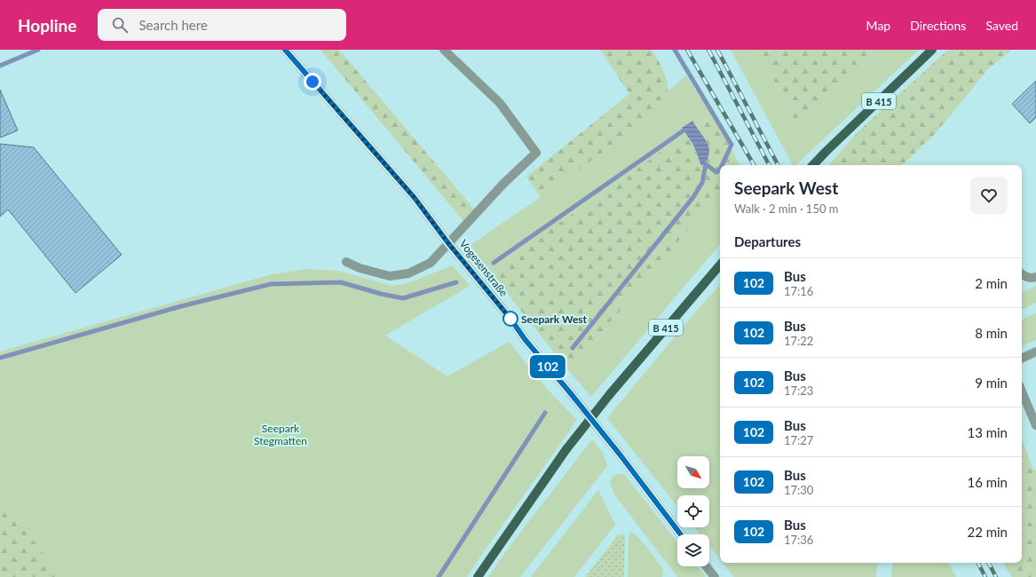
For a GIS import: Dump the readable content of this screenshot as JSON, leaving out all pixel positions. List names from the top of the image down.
{
  "streets": {
    "main road": ["B 415"],
    "street": ["Vogesenstraße"]
  },
  "parks": ["Seepark Stegmatten"],
  "places": ["Seepark West"],
  "lines": ["bus line 102"],
  "north": "bottom right",
  "page": {
    "header": "Hopline",
    "search": "Search here",
    "nav": ["Map", "Directions", "Saved"],
    "on_map": "102",
    "heading": [
      ["Seepark West", "Walk · 2 min · 150 m"],
      "Departures"
    ],
    "list": [
      {
        "mark": "102",
        "name": "Bus",
        "note": "17:16",
        "value": "2 min"
      },
      {
        "mark": "102",
        "name": "Bus",
        "note": "17:22",
        "value": "8 min"
      },
      {
        "mark": "102",
        "name": "Bus",
        "note": "17:23",
        "value": "9 min"
      },
      {
        "mark": "102",
        "name": "Bus",
        "note": "17:27",
        "value": "13 min"
      },
      {
        "mark": "102",
        "name": "Bus",
        "note": "17:30",
        "value": "16 min"
      },
      {
        "mark": "102",
        "name": "Bus",
        "note": "17:36",
        "value": "22 min"
      }
    ]
  }
}
